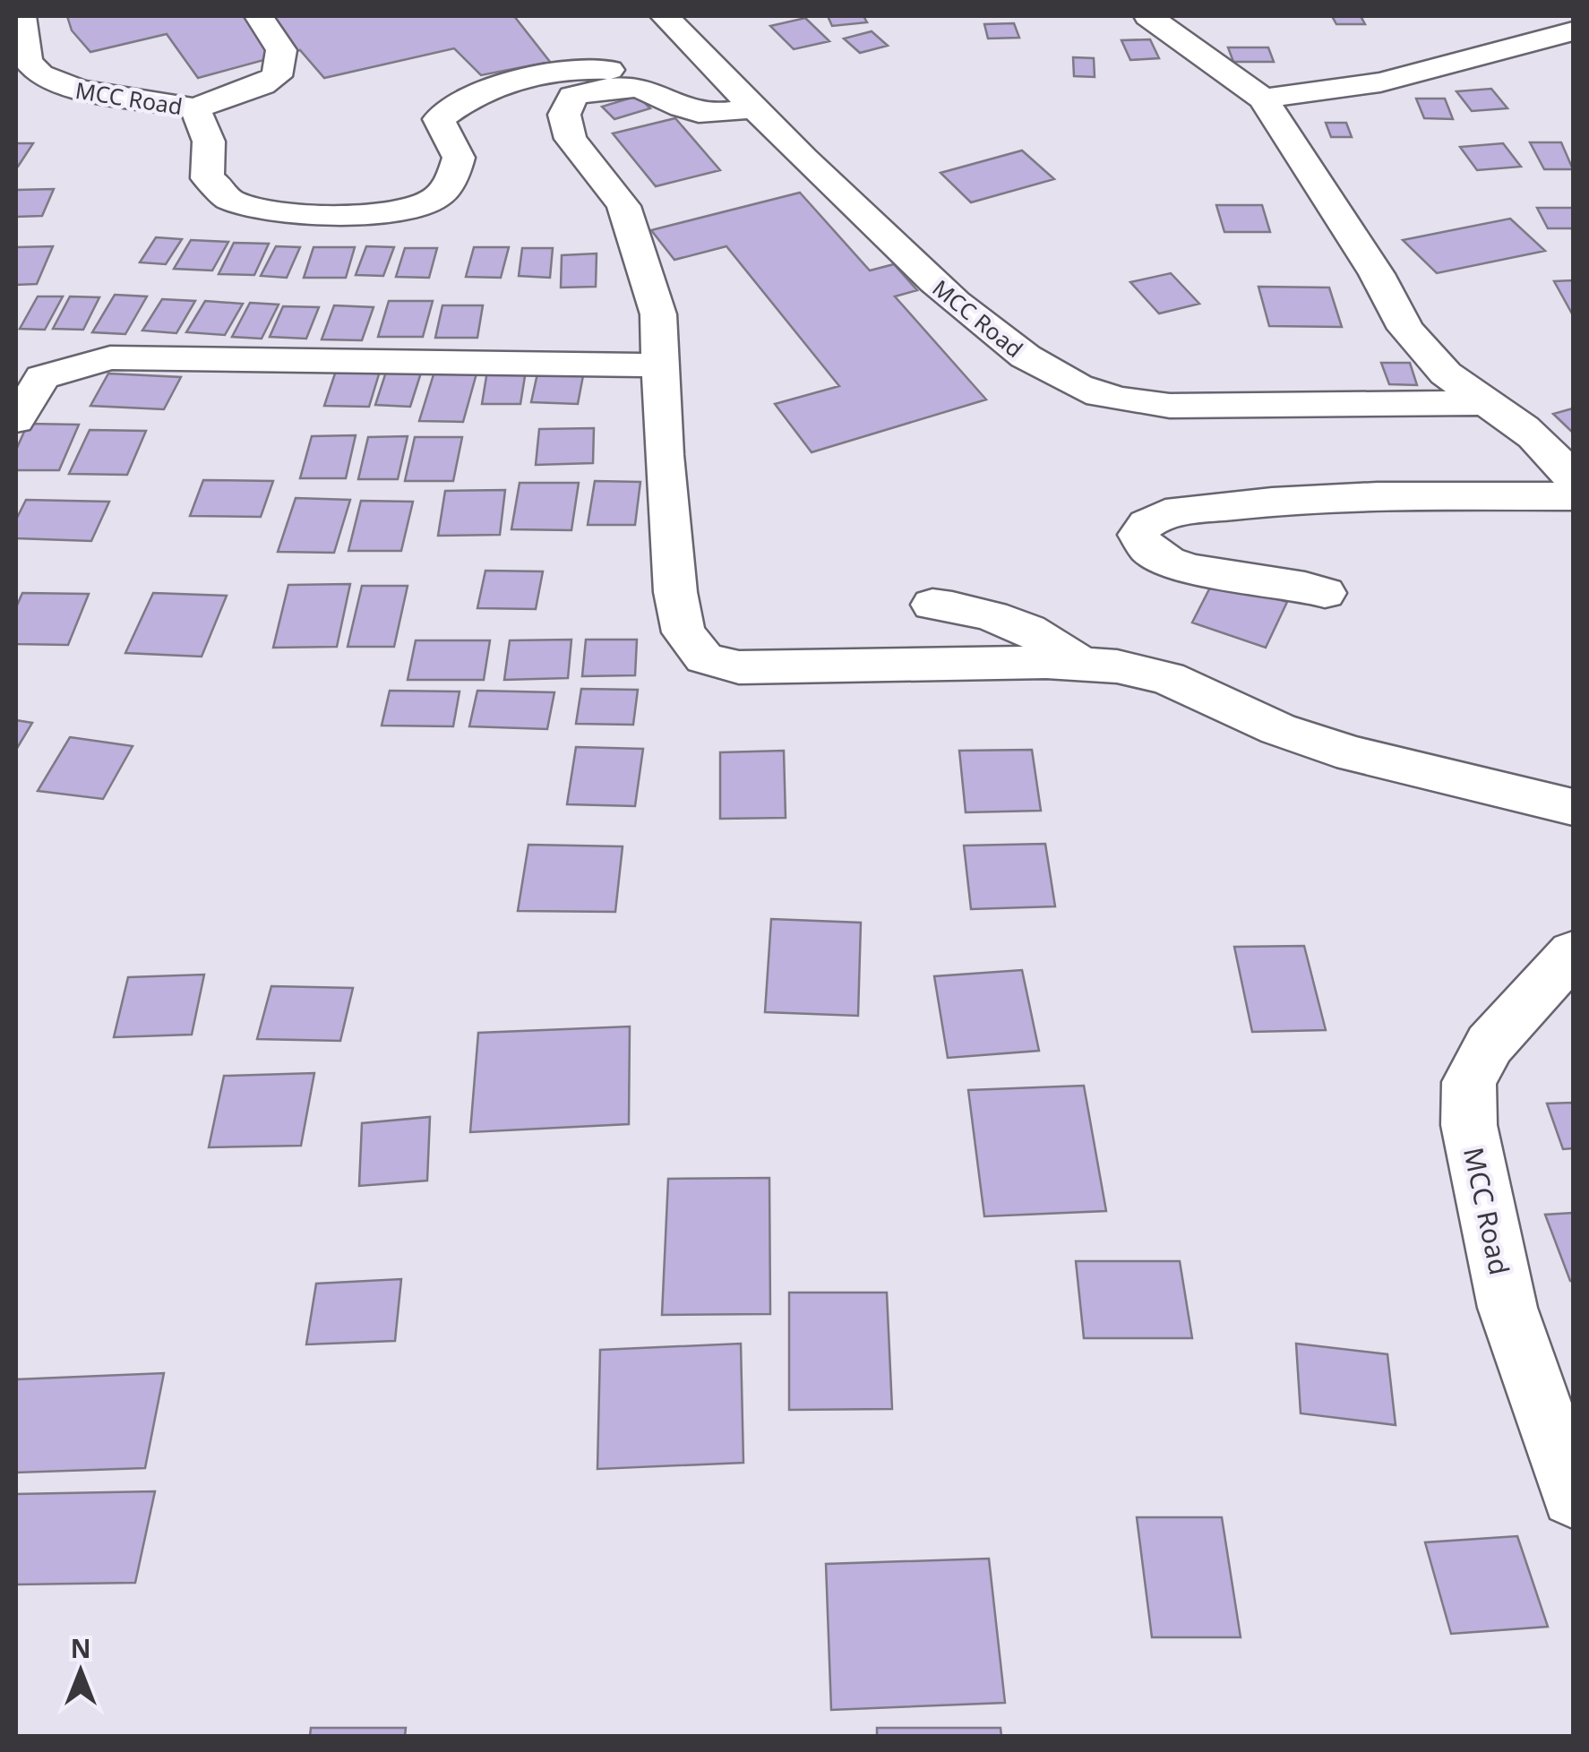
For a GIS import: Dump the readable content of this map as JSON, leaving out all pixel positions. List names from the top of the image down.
{
  "streets": {
    "street": ["MCC Road"]
  },
  "north": "top"
}
